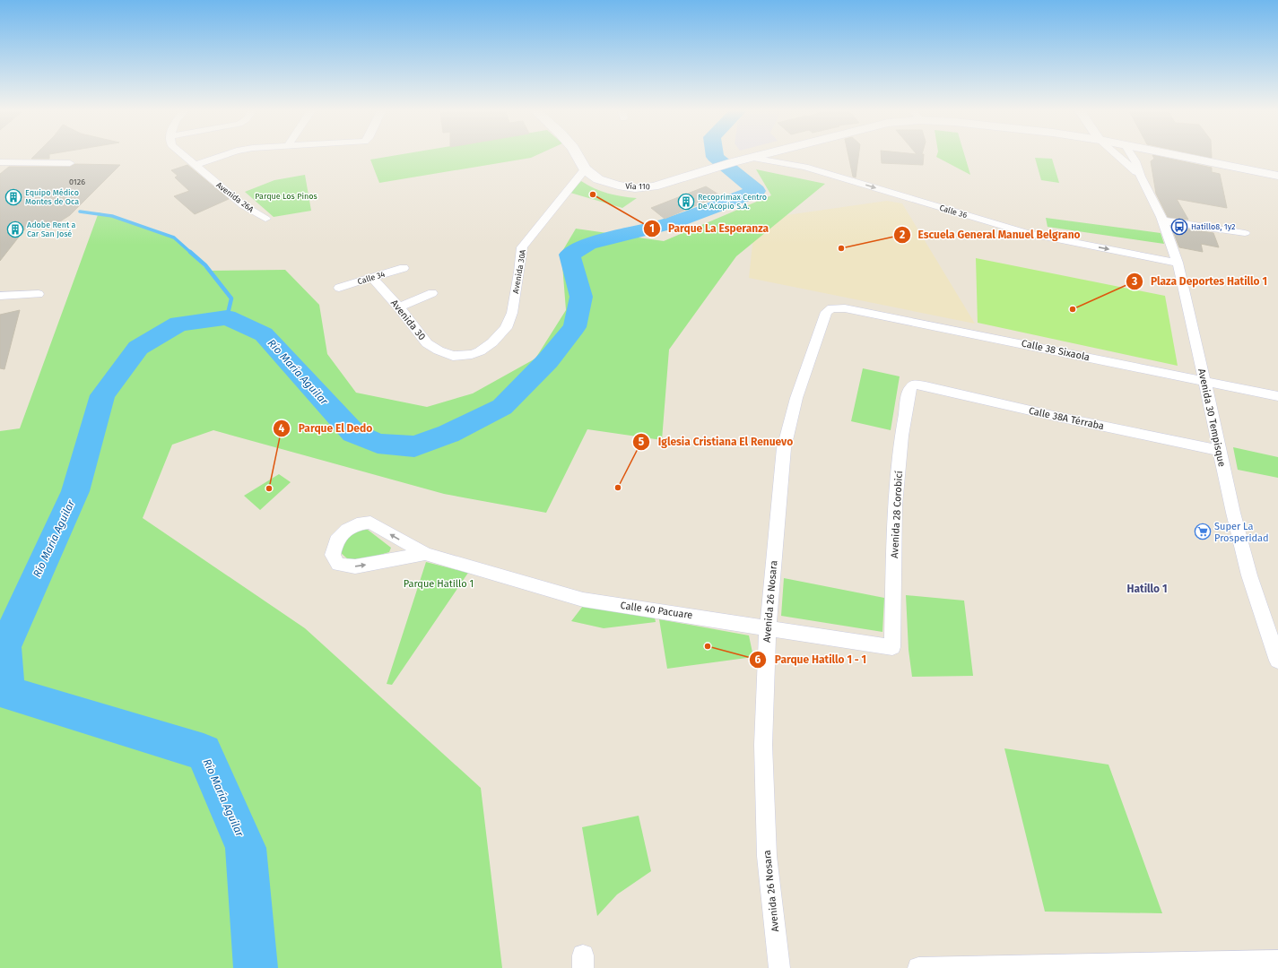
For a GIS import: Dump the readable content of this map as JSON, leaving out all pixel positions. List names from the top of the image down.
{
  "streets": {
    "main road": ["Vía 110"],
    "street": [
      "Avenida 26A",
      "Calle 36",
      "Avenida 30A",
      "Calle 34",
      "Avenida 30",
      "Calle 38 Sixaola",
      "Avenida 30 Tempisque",
      "Calle 38A Térraba",
      "Avenida 28 Corobicí",
      "Avenida 26 Nosara",
      "Calle 40 Pacuare"
    ]
  },
  "crossings": [
    ["Vía 110", "Calle 36"],
    ["Vía 110", "Avenida 30A"],
    ["Calle 36", "Avenida 30 Tempisque"],
    ["Avenida 30A", "Avenida 30"],
    ["Calle 34", "Avenida 30"],
    ["Calle 38 Sixaola", "Avenida 30 Tempisque"],
    ["Calle 38 Sixaola", "Avenida 26 Nosara"],
    ["Avenida 30 Tempisque", "Calle 38A Térraba"],
    ["Calle 38A Térraba", "Avenida 28 Corobicí"],
    ["Avenida 28 Corobicí", "Calle 40 Pacuare"],
    ["Avenida 26 Nosara", "Calle 40 Pacuare"]
  ],
  "one_way": ["Calle 36"],
  "districts": ["Hatillo 1"],
  "water": ["Río María Aguilar"],
  "parks": ["Parque Los Pinos", "Parque Hatillo 1"],
  "places": {
    "other": [
      "Parque La Esperanza",
      "Escuela General Manuel Belgrano",
      "Plaza Deportes Hatillo 1",
      "Iglesia Cristiana El Renuevo",
      "Parque El Dedo",
      "Parque Hatillo 1 - 1"
    ],
    "building": ["Equipo Médico Montes de Oca", "Recoprimax Centro De Acopio S.A.", "Adobe Rent a Car San José"],
    "bus stop": ["Hatillo8, 1y2"],
    "supermarket": ["Super La Prosperidad"]
  },
  "house_numbers": ["0126"]
}
